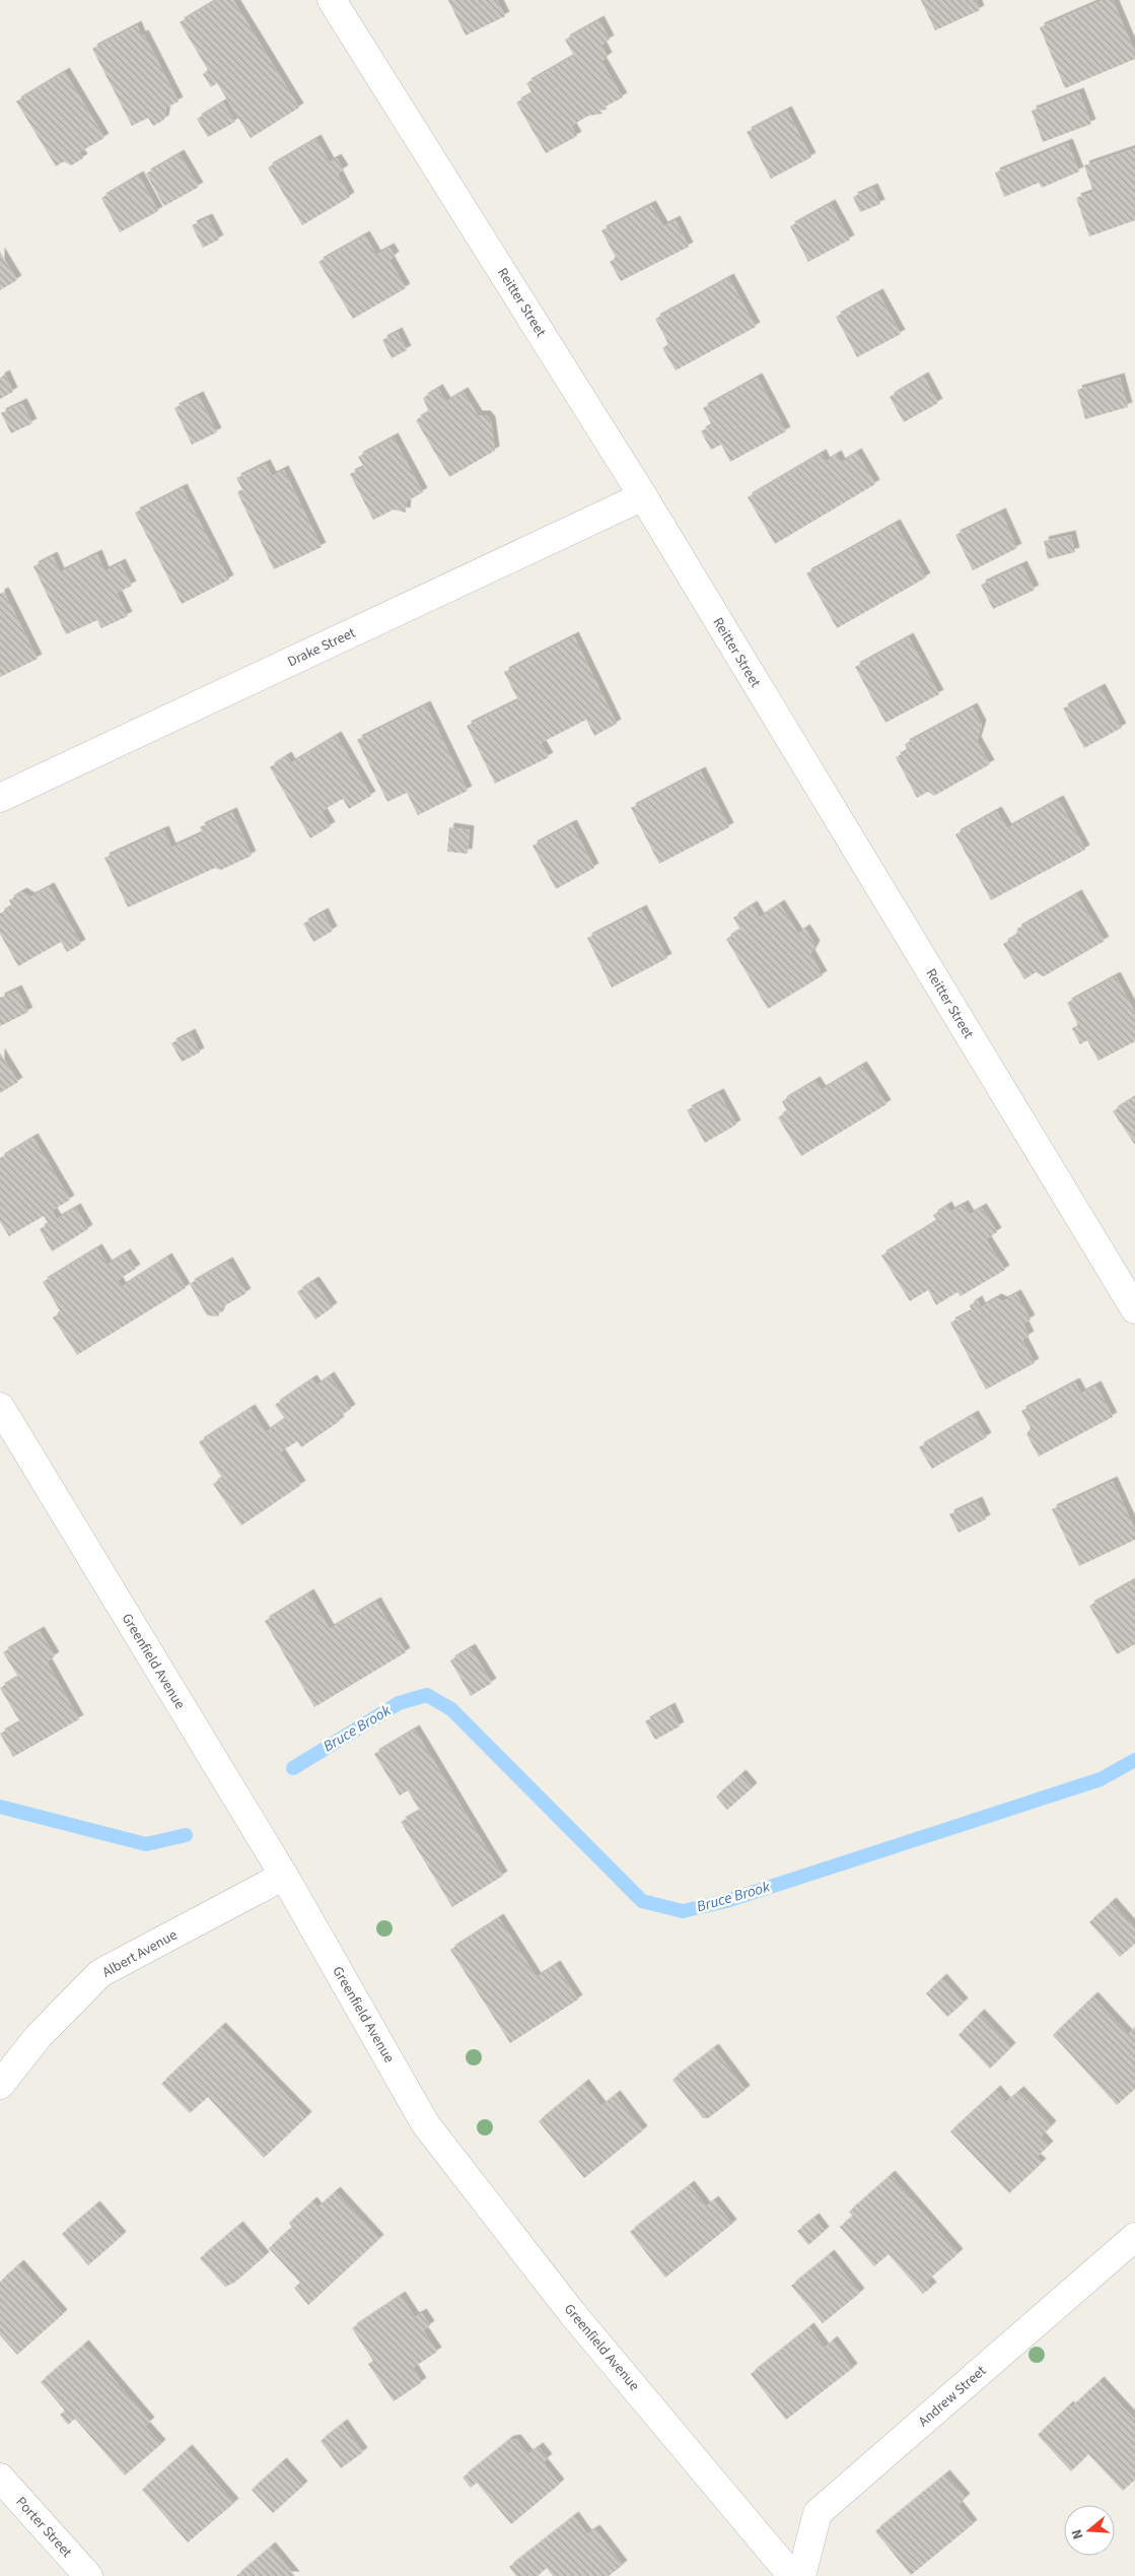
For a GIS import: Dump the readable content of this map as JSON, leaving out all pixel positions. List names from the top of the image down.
{
  "streets": {
    "street": [
      "Reitter Street",
      "Drake Street",
      "Greenfield Avenue",
      "Albert Avenue",
      "Andrew Street",
      "Porter Street"
    ]
  },
  "crossings": [
    ["Reitter Street", "Drake Street"],
    ["Greenfield Avenue", "Albert Avenue"]
  ],
  "water": ["Bruce Brook"],
  "north": "left"
}
